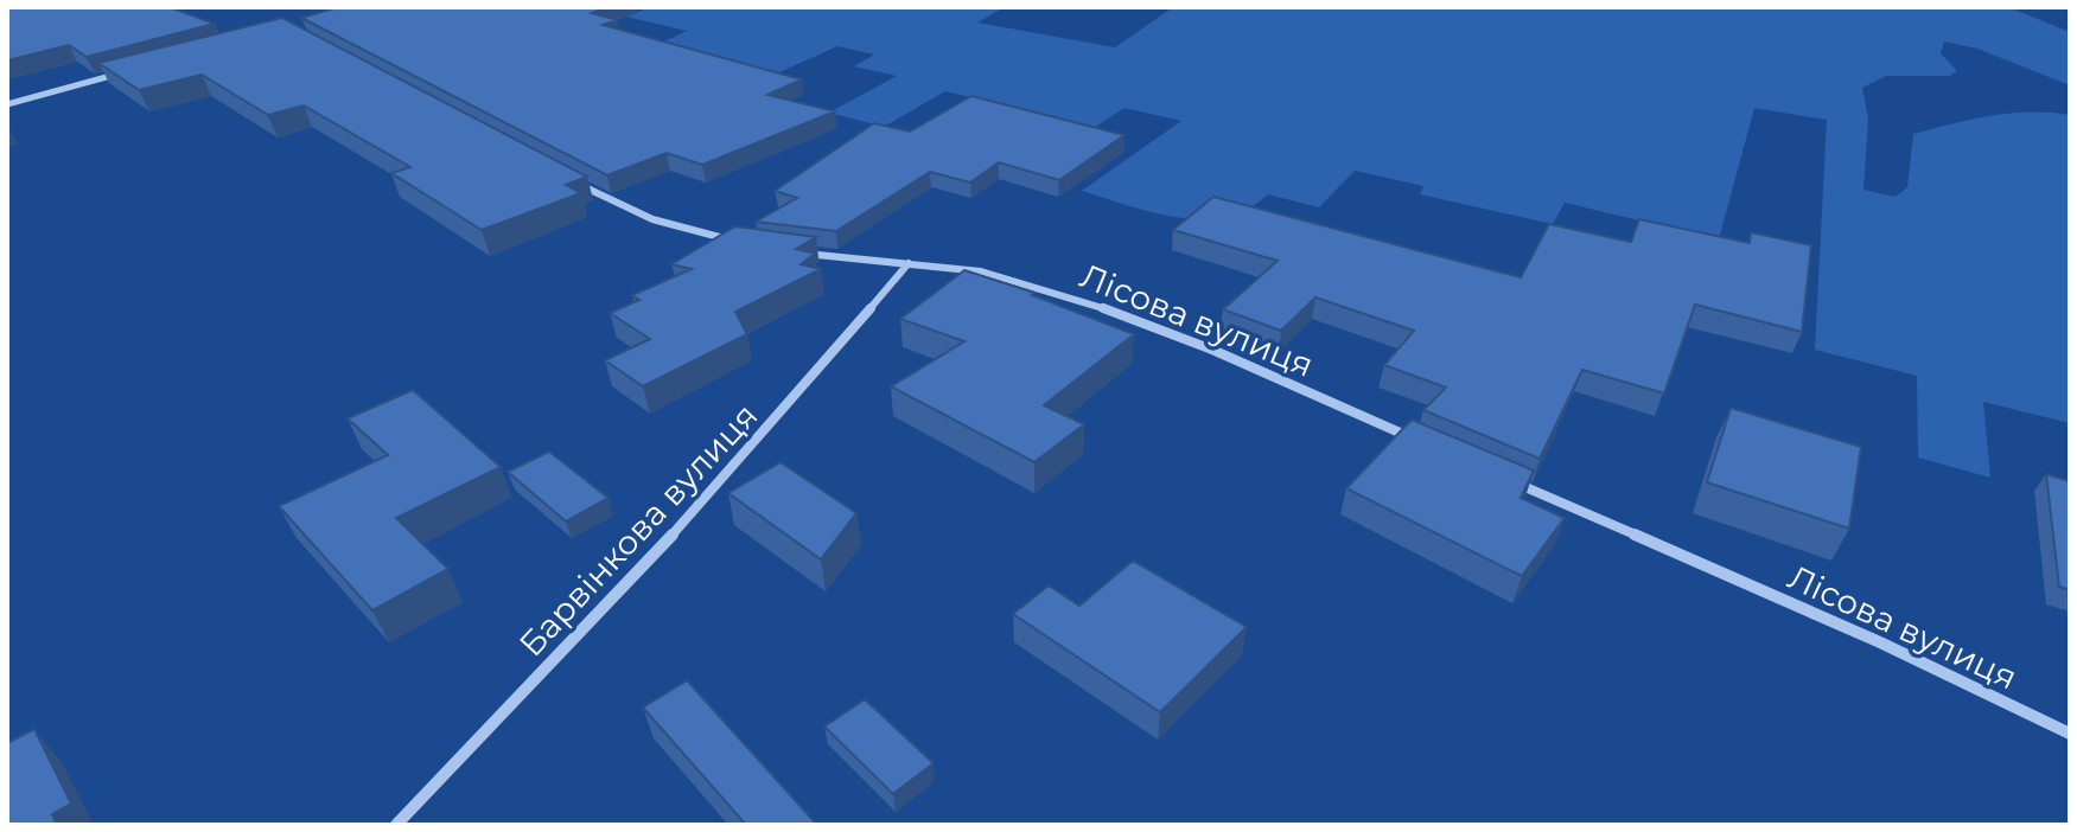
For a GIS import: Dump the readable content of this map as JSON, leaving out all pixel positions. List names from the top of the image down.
{
  "streets": {
    "street": ["Лісова вулиця", "Барвінкова вулиця"]
  },
  "crossings": [
    ["Лісова вулиця", "Барвінкова вулиця"]
  ]
}
